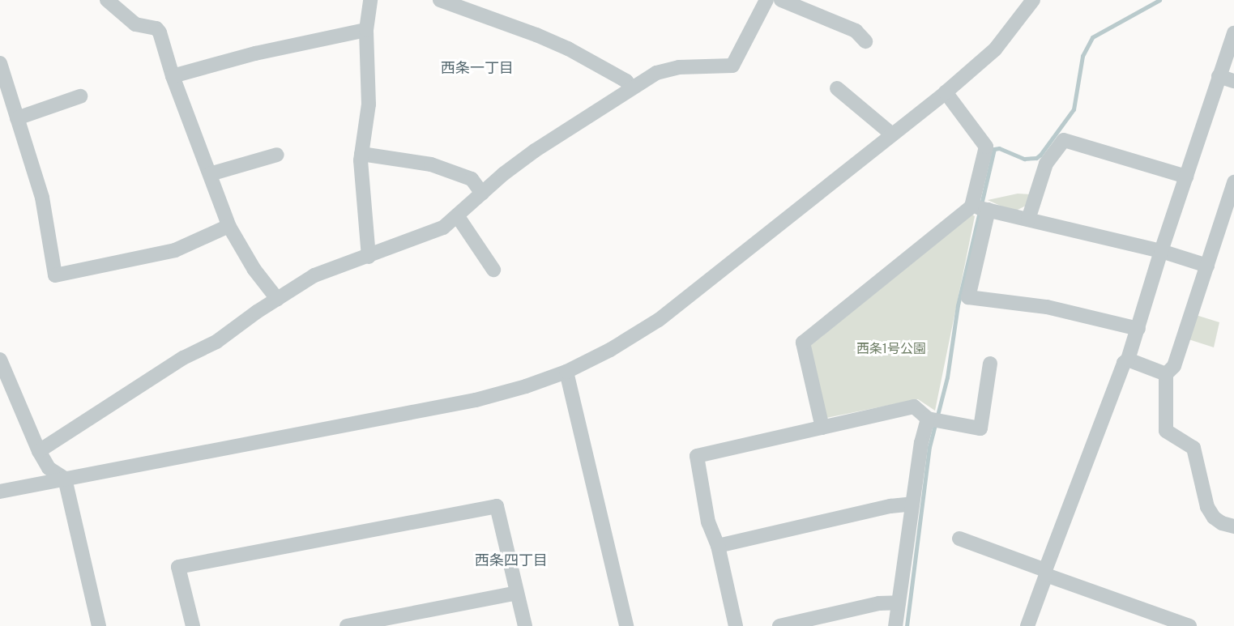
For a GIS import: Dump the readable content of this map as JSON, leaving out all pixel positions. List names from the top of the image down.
{
  "districts": ["西条一丁目", "西条四丁目"],
  "parks": ["西条1号公園"]
}
